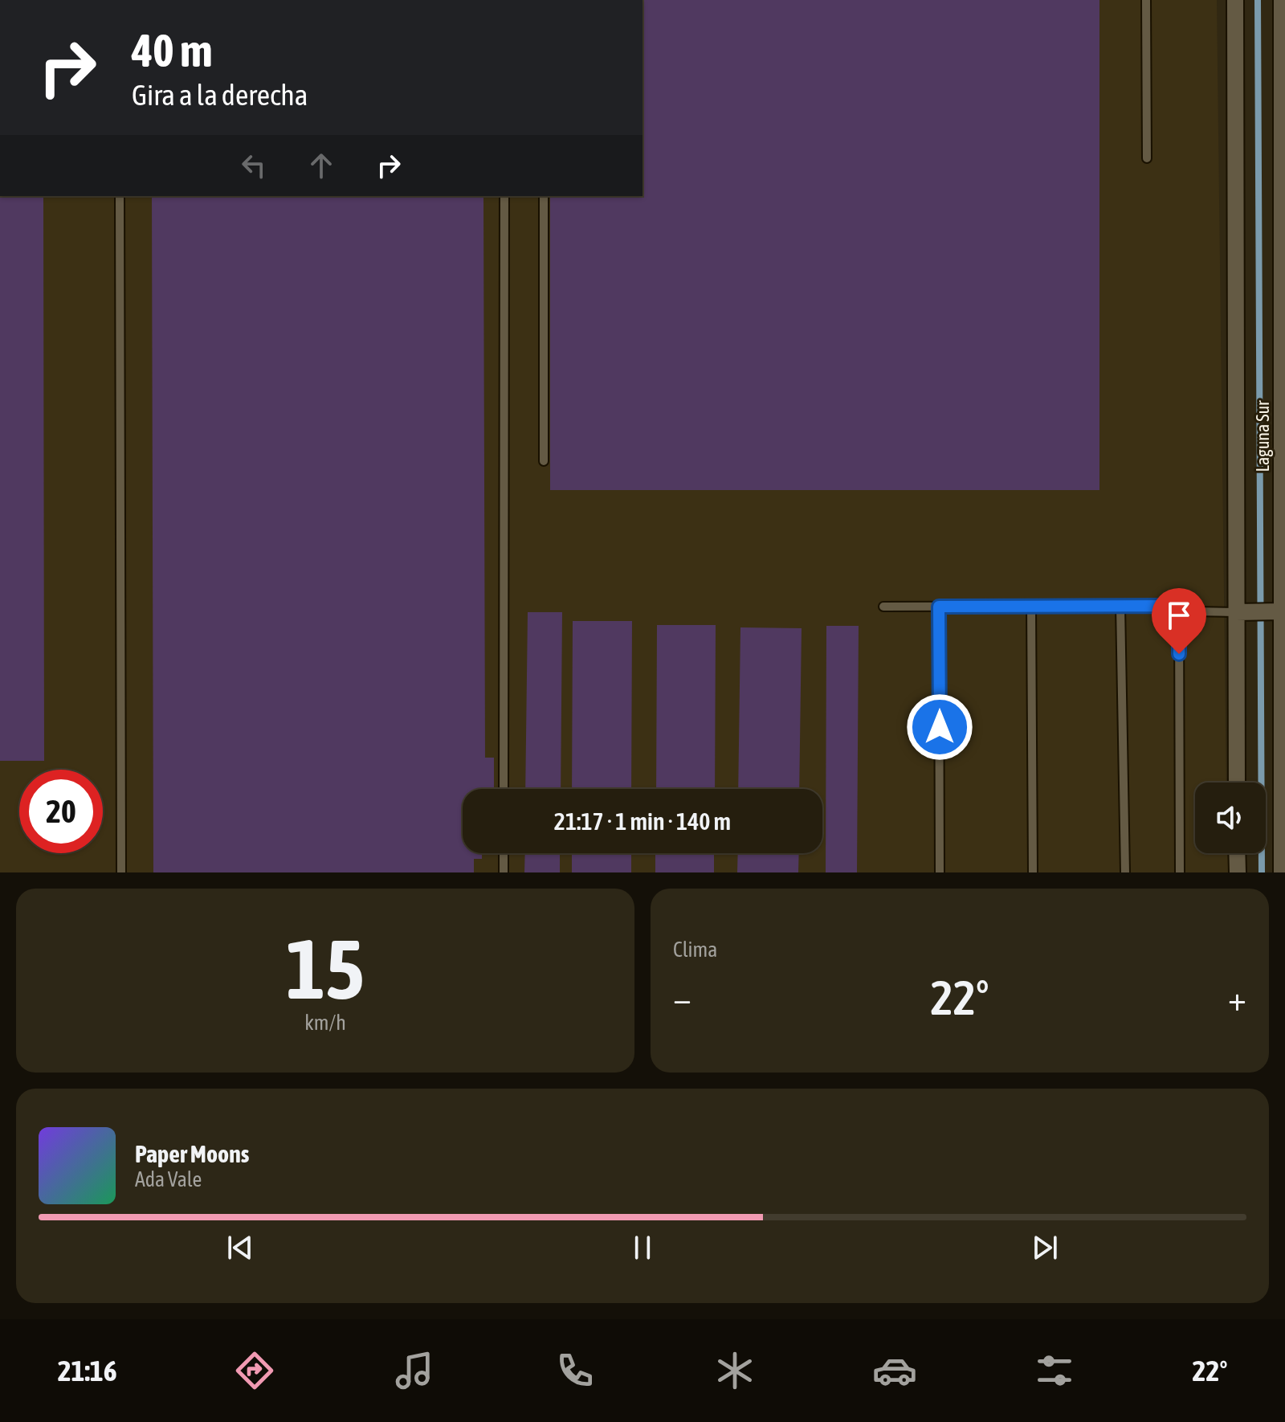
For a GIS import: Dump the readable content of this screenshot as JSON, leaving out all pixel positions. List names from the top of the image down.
{
  "streets": {
    "street": ["Laguna Sur"]
  },
  "page": {
    "turn": ["40 m", "Gira a la derecha"],
    "limit": "20",
    "trip": "21:17 · 1 min · 140 m",
    "tile": [
      ["15", "km/h"],
      "Clima"
    ],
    "heat": ["−", "22°", "+"],
    "song": ["Paper Moons", "Ada Vale"],
    "tabs": ["21:16", "22°"]
  }
}
